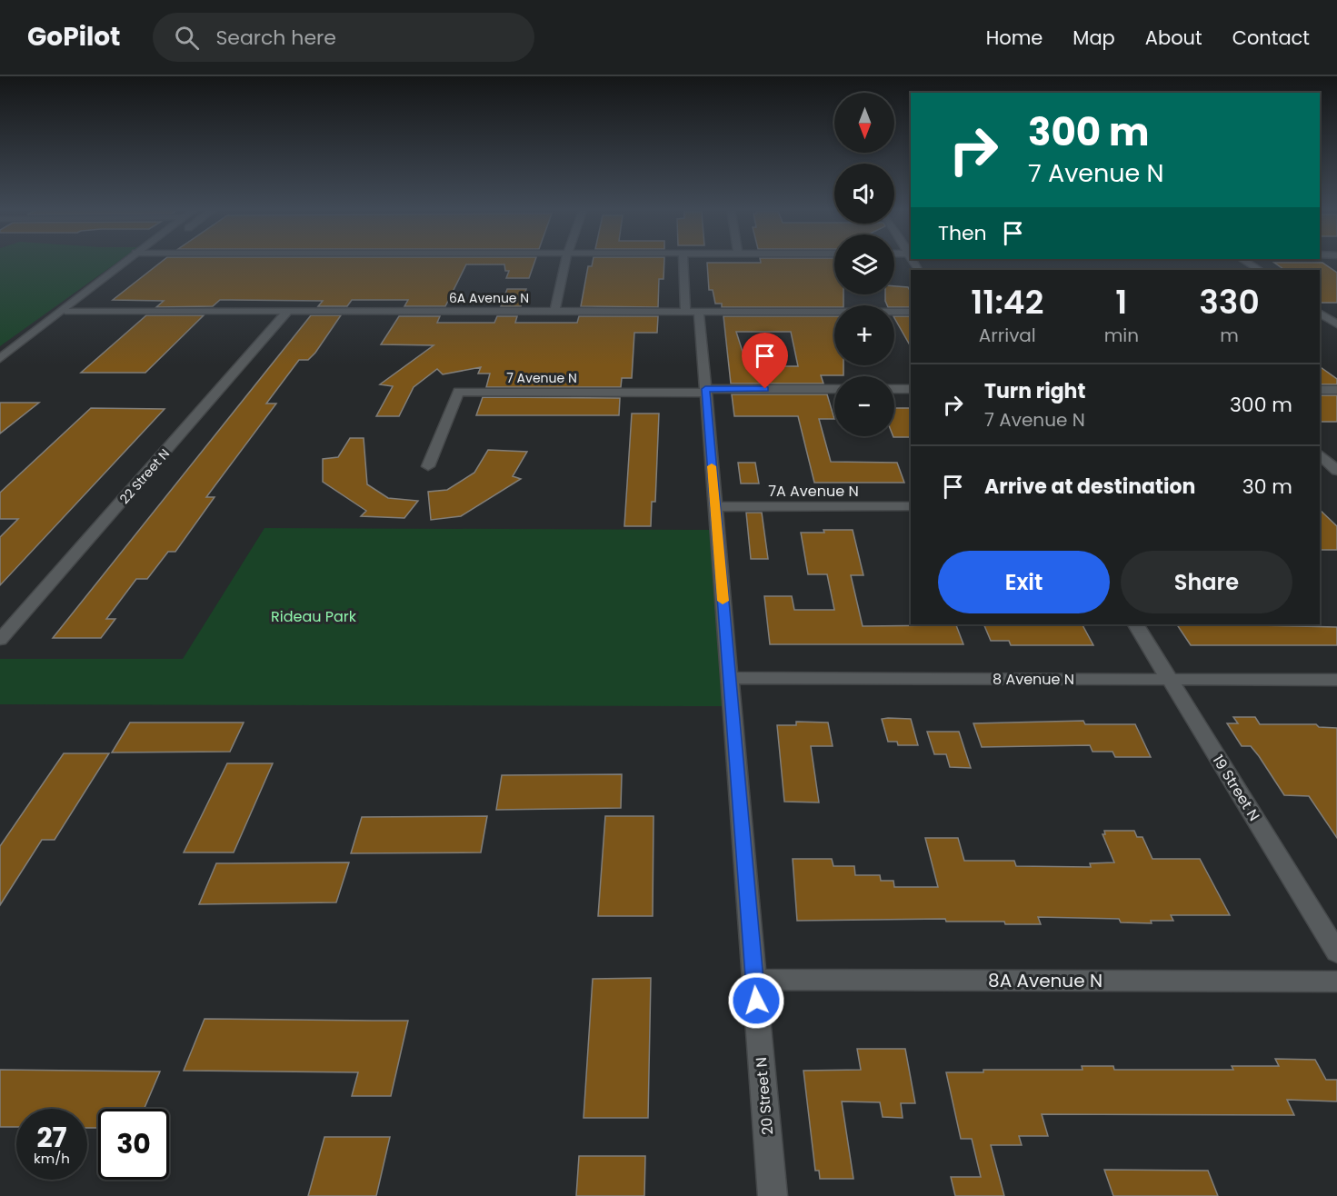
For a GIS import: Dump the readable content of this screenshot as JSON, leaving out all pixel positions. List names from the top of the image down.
{
  "streets": {
    "street": [
      "6A Avenue N",
      "7 Avenue N",
      "22 Street N",
      "7A Avenue N",
      "8 Avenue N",
      "19 Street N",
      "8A Avenue N",
      "20 Street N"
    ]
  },
  "crossings": [
    ["6A Avenue N", "22 Street N"],
    ["6A Avenue N", "20 Street N"],
    ["7 Avenue N", "20 Street N"],
    ["7A Avenue N", "20 Street N"],
    ["8 Avenue N", "19 Street N"],
    ["8 Avenue N", "20 Street N"],
    ["8A Avenue N", "20 Street N"]
  ],
  "parks": ["Rideau Park"],
  "north": "bottom",
  "page": {
    "header": "GoPilot",
    "search": "Search here",
    "nav": [
      "Home",
      "Map",
      "About",
      "Contact"
    ],
    "map_buttons": ["+", "−"],
    "turn": ["300 m", "7 Avenue N"],
    "then": "Then",
    "eta": [
      "11:42",
      "Arrival",
      "1",
      "min",
      "330",
      "m"
    ],
    "list": [
      {
        "name": "Turn right",
        "note": "7 Avenue N",
        "value": "300 m"
      },
      {
        "name": "Arrive at destination",
        "value": "30 m"
      }
    ],
    "buttons": ["Exit", "Share"],
    "speed": "27 km/h",
    "limit": "30"
  }
}
